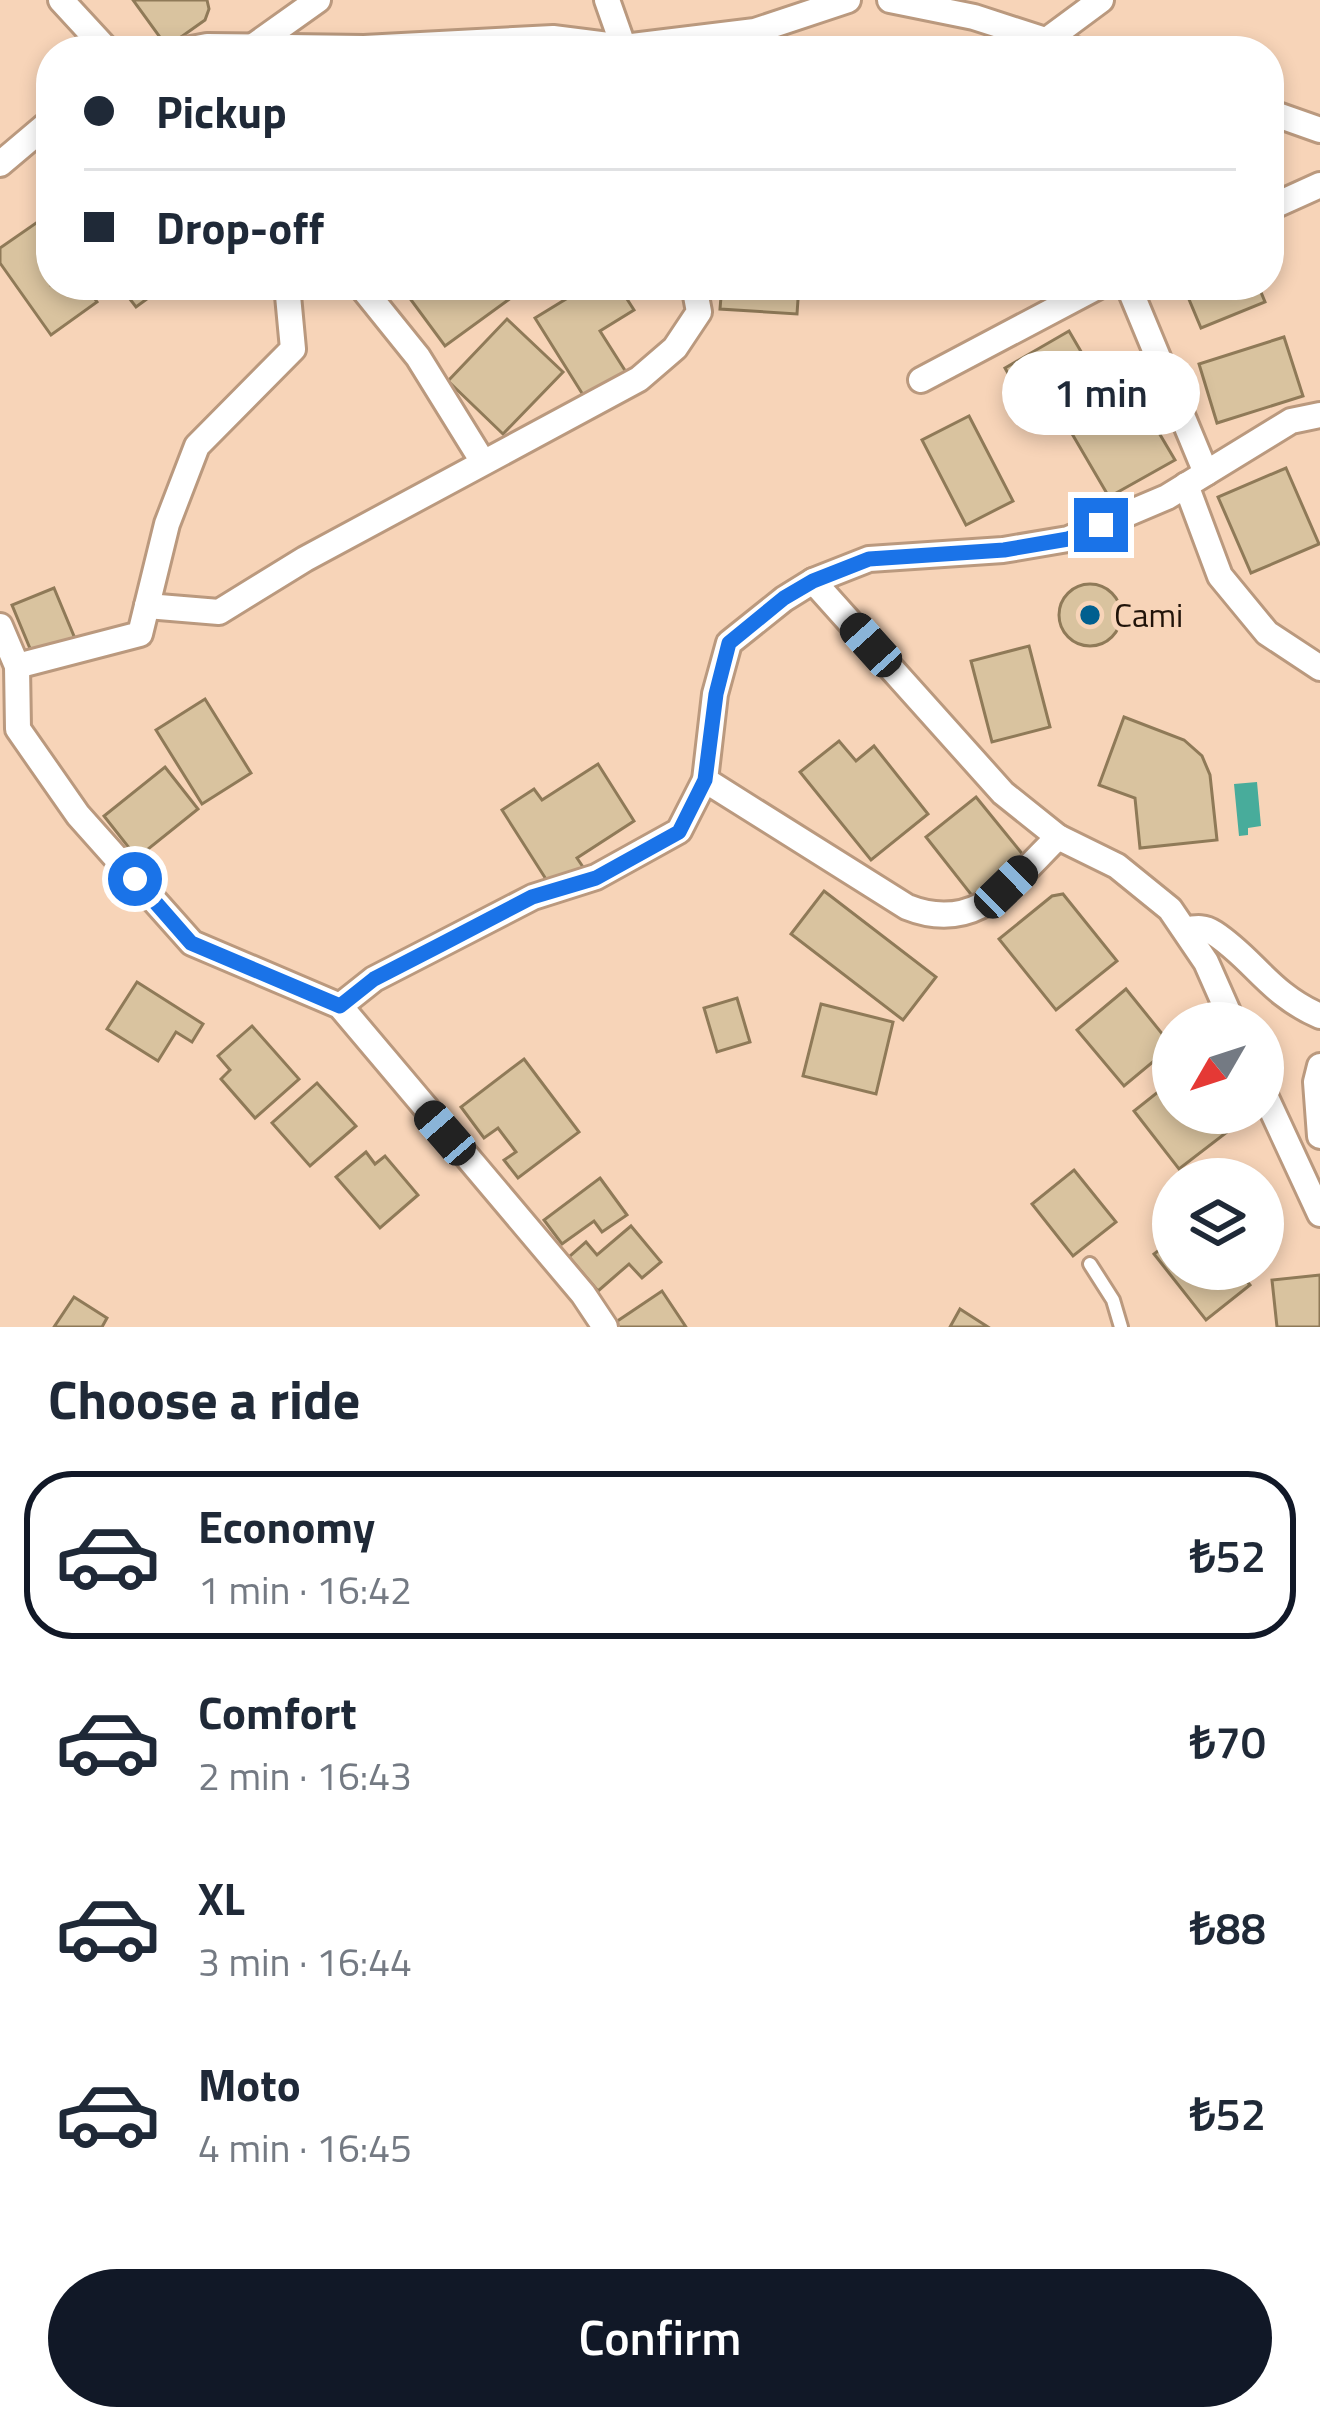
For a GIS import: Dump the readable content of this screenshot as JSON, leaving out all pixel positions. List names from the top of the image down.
{
  "places": ["Cami"],
  "north": "bottom left",
  "page": {
    "banner": ["Pickup", "Drop-off"],
    "bubble": "1 min",
    "heading": "Choose a ride",
    "list": [
      {
        "name": "Economy",
        "note": "1 min · 16:42",
        "value": "₺52"
      },
      {
        "name": "Comfort",
        "note": "2 min · 16:43",
        "value": "₺70"
      },
      {
        "name": "XL",
        "note": "3 min · 16:44",
        "value": "₺88"
      },
      {
        "name": "Moto",
        "note": "4 min · 16:45",
        "value": "₺52"
      }
    ],
    "buttons": "Confirm"
  }
}
